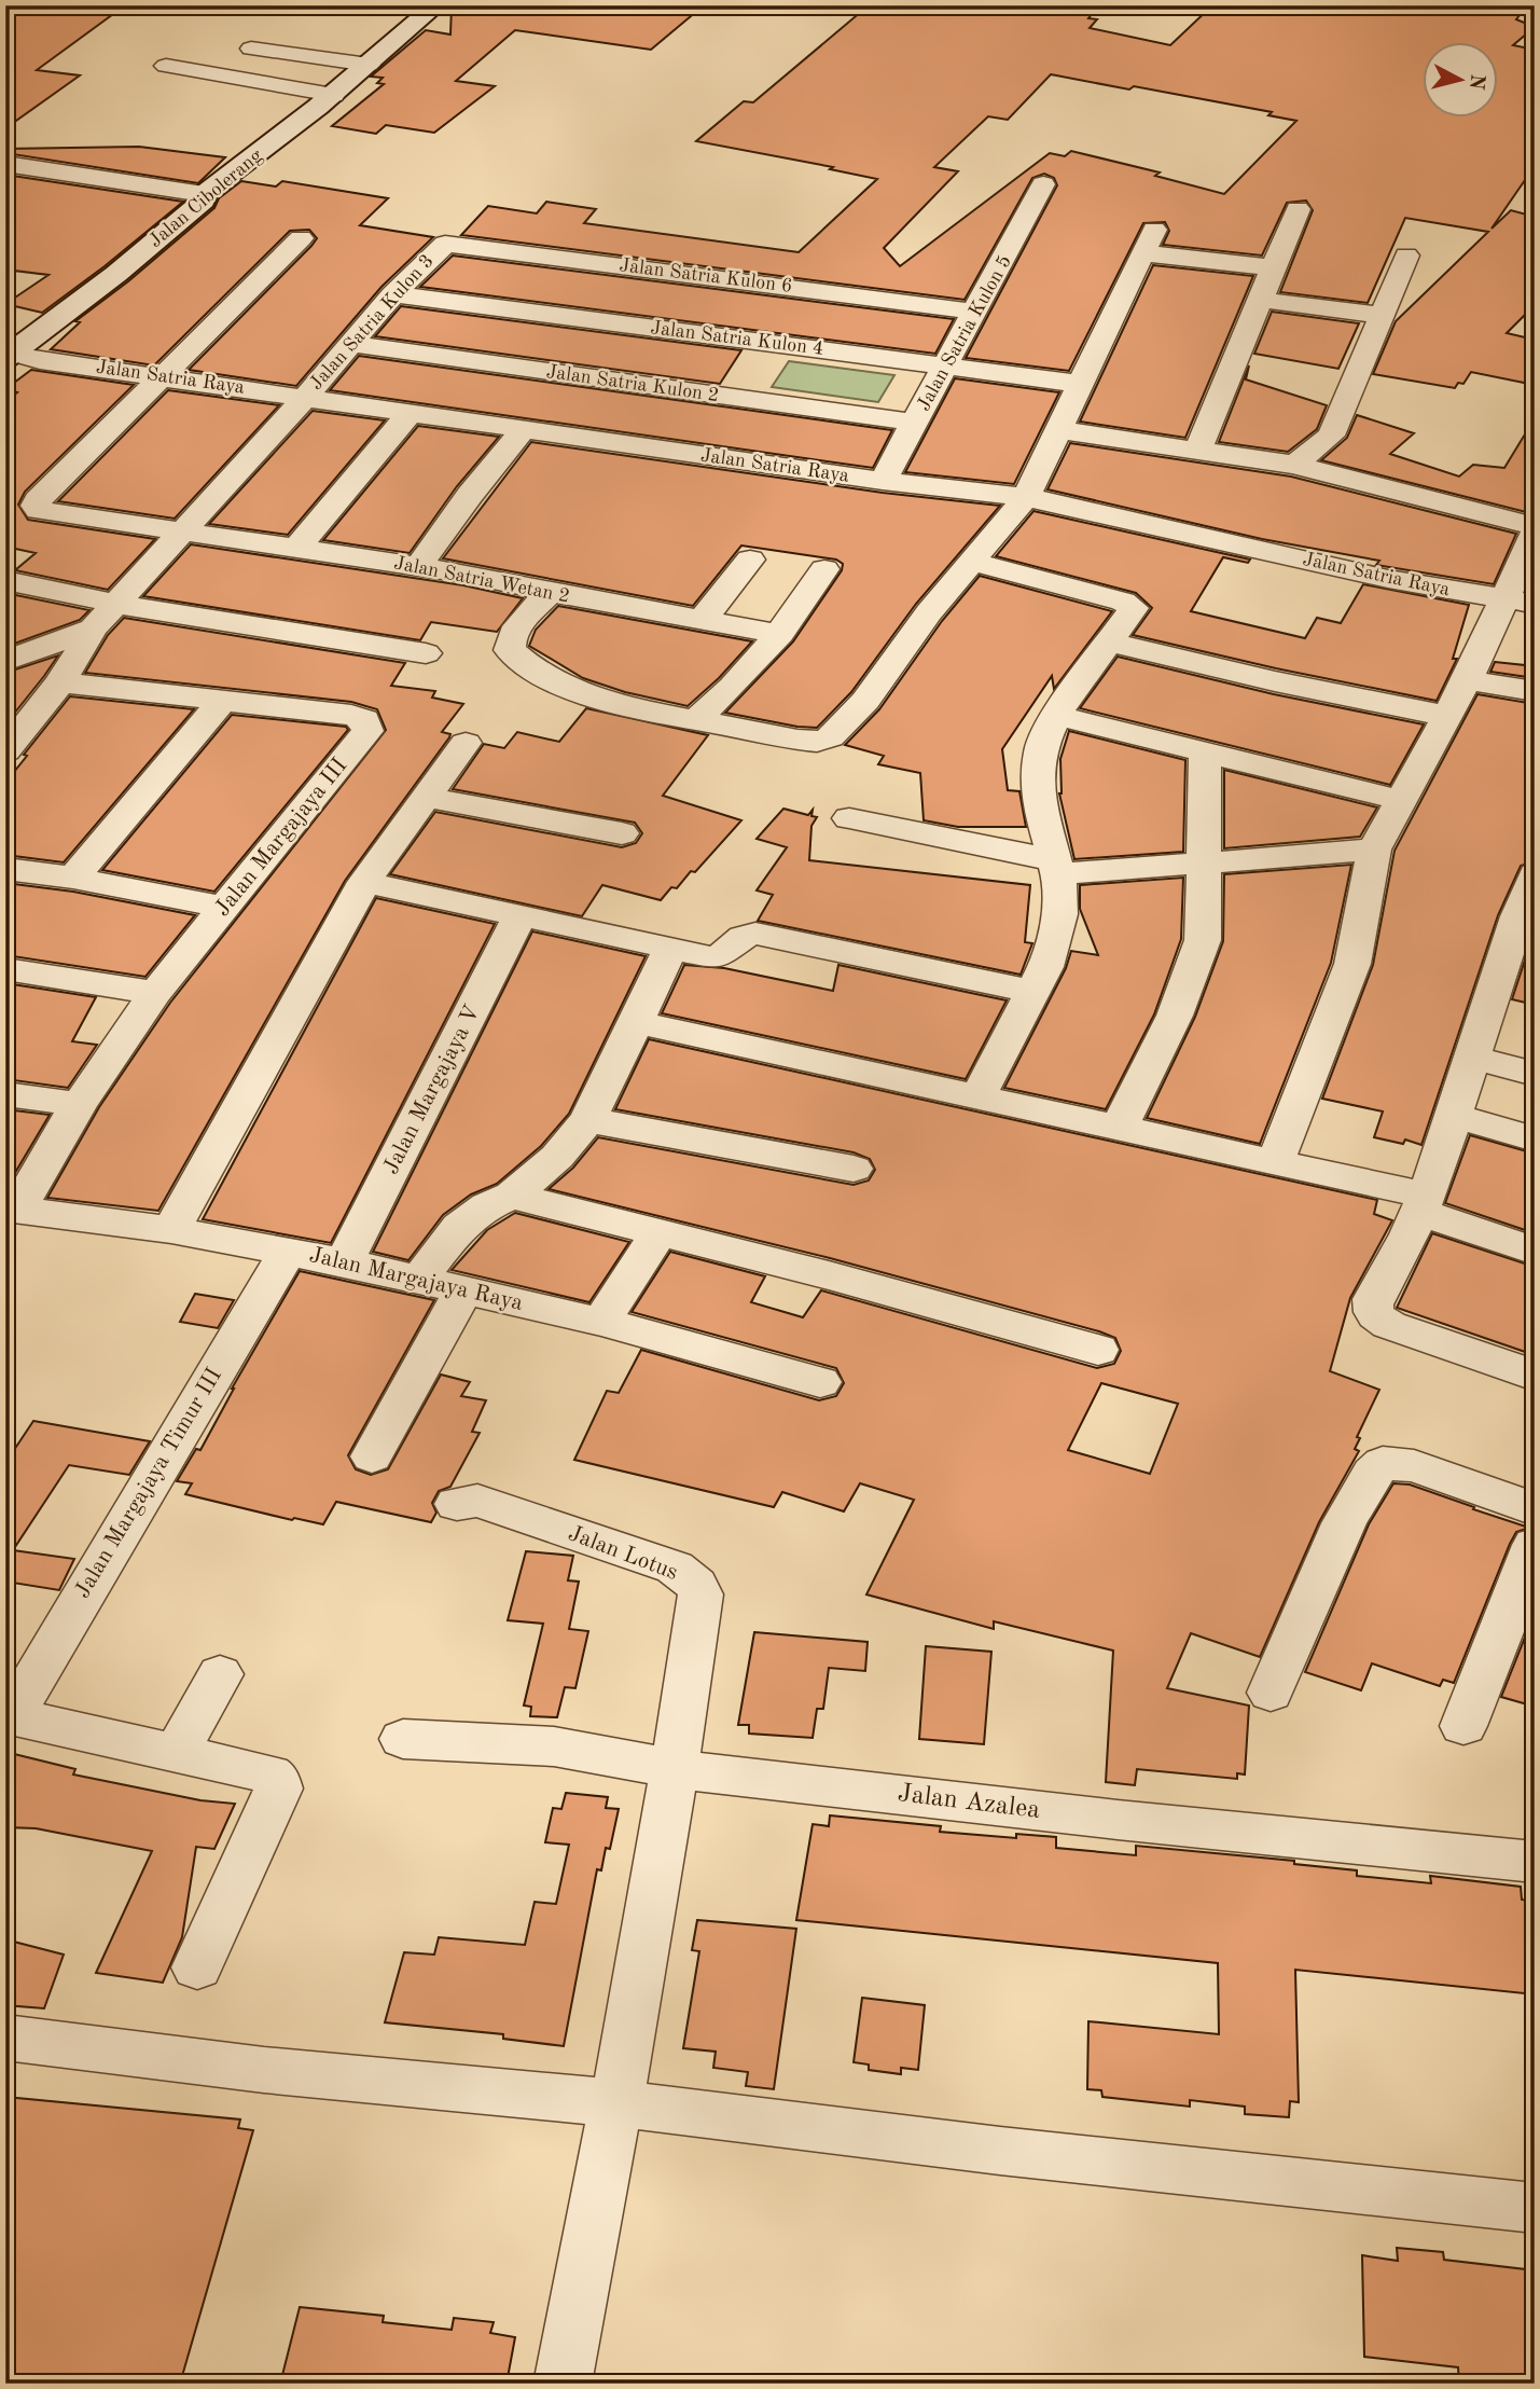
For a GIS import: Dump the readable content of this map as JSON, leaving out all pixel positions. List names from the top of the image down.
{
  "streets": {
    "street": [
      "Jalan Cibolerang",
      "Jalan Satria Kulon 6",
      "Jalan Satria Kulon 3",
      "Jalan Satria Kulon 5",
      "Jalan Satria Kulon 4",
      "Jalan Satria Raya",
      "Jalan Satria Kulon 2",
      "Jalan Satria Wetan 2",
      "Jalan Margajaya III",
      "Jalan Margajaya V",
      "Jalan Margajaya Raya",
      "Jalan Margajaya Timur III",
      "Jalan Lotus",
      "Jalan Azalea"
    ]
  },
  "crossings": [
    ["Jalan Cibolerang", "Jalan Satria Raya"],
    ["Jalan Satria Kulon 6", "Jalan Satria Kulon 3"],
    ["Jalan Satria Kulon 6", "Jalan Satria Kulon 5"],
    ["Jalan Satria Kulon 6", "Jalan Satria Kulon 4"],
    ["Jalan Satria Kulon 6", "Jalan Satria Kulon 2"],
    ["Jalan Satria Kulon 3", "Jalan Satria Kulon 4"],
    ["Jalan Satria Kulon 3", "Jalan Satria Raya"],
    ["Jalan Satria Kulon 3", "Jalan Satria Kulon 2"],
    ["Jalan Satria Kulon 3", "Jalan Satria Wetan 2"],
    ["Jalan Satria Kulon 5", "Jalan Satria Kulon 4"],
    ["Jalan Satria Kulon 5", "Jalan Satria Raya"],
    ["Jalan Satria Kulon 5", "Jalan Satria Kulon 2"],
    ["Jalan Satria Kulon 4", "Jalan Satria Kulon 2"],
    ["Jalan Satria Raya", "Jalan Satria Wetan 2"],
    ["Jalan Margajaya III", "Jalan Margajaya Raya"],
    ["Jalan Margajaya V", "Jalan Margajaya Raya"],
    ["Jalan Margajaya Raya", "Jalan Margajaya Timur III"],
    ["Jalan Lotus", "Jalan Azalea"]
  ],
  "north": "right"
}
